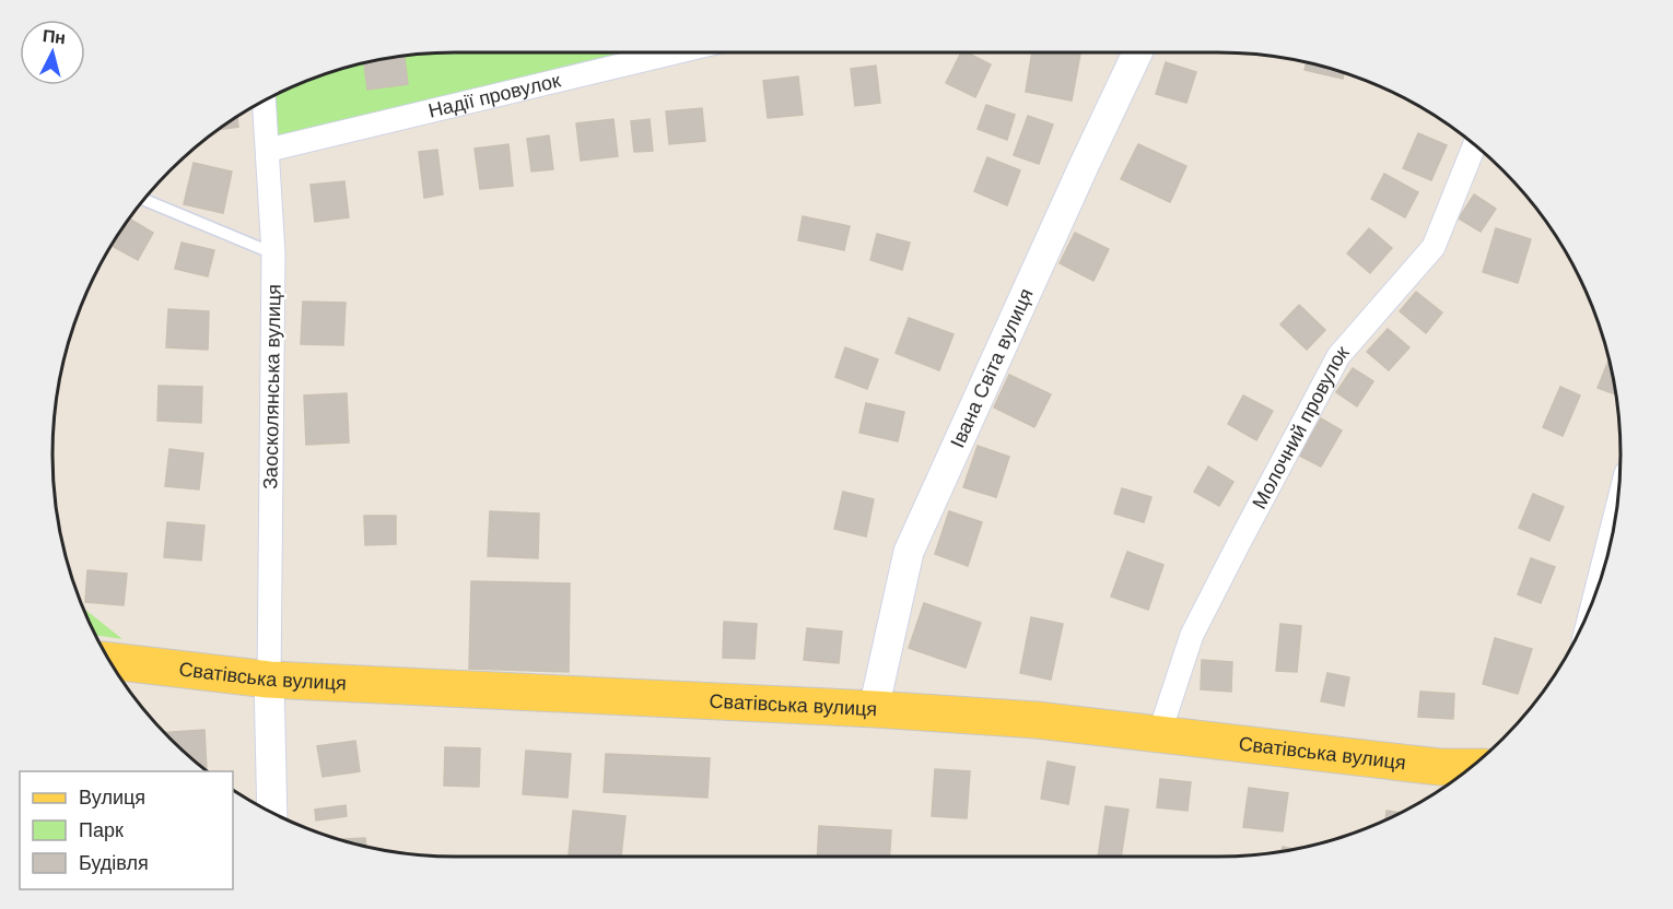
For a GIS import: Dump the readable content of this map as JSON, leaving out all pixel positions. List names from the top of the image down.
{
  "streets": {
    "main road": ["Сватівська вулиця"],
    "street": [
      "Надії провулок",
      "Івана Світа вулиця",
      "Заосколянська вулиця",
      "Молочний провулок"
    ]
  },
  "crossings": [
    ["Надії провулок", "Заосколянська вулиця"],
    ["Івана Світа вулиця", "Сватівська вулиця"],
    ["Заосколянська вулиця", "Сватівська вулиця"],
    ["Молочний провулок", "Сватівська вулиця"]
  ],
  "legend": ["Вулиця", "Парк", "Будівля"],
  "north": "top"
}
